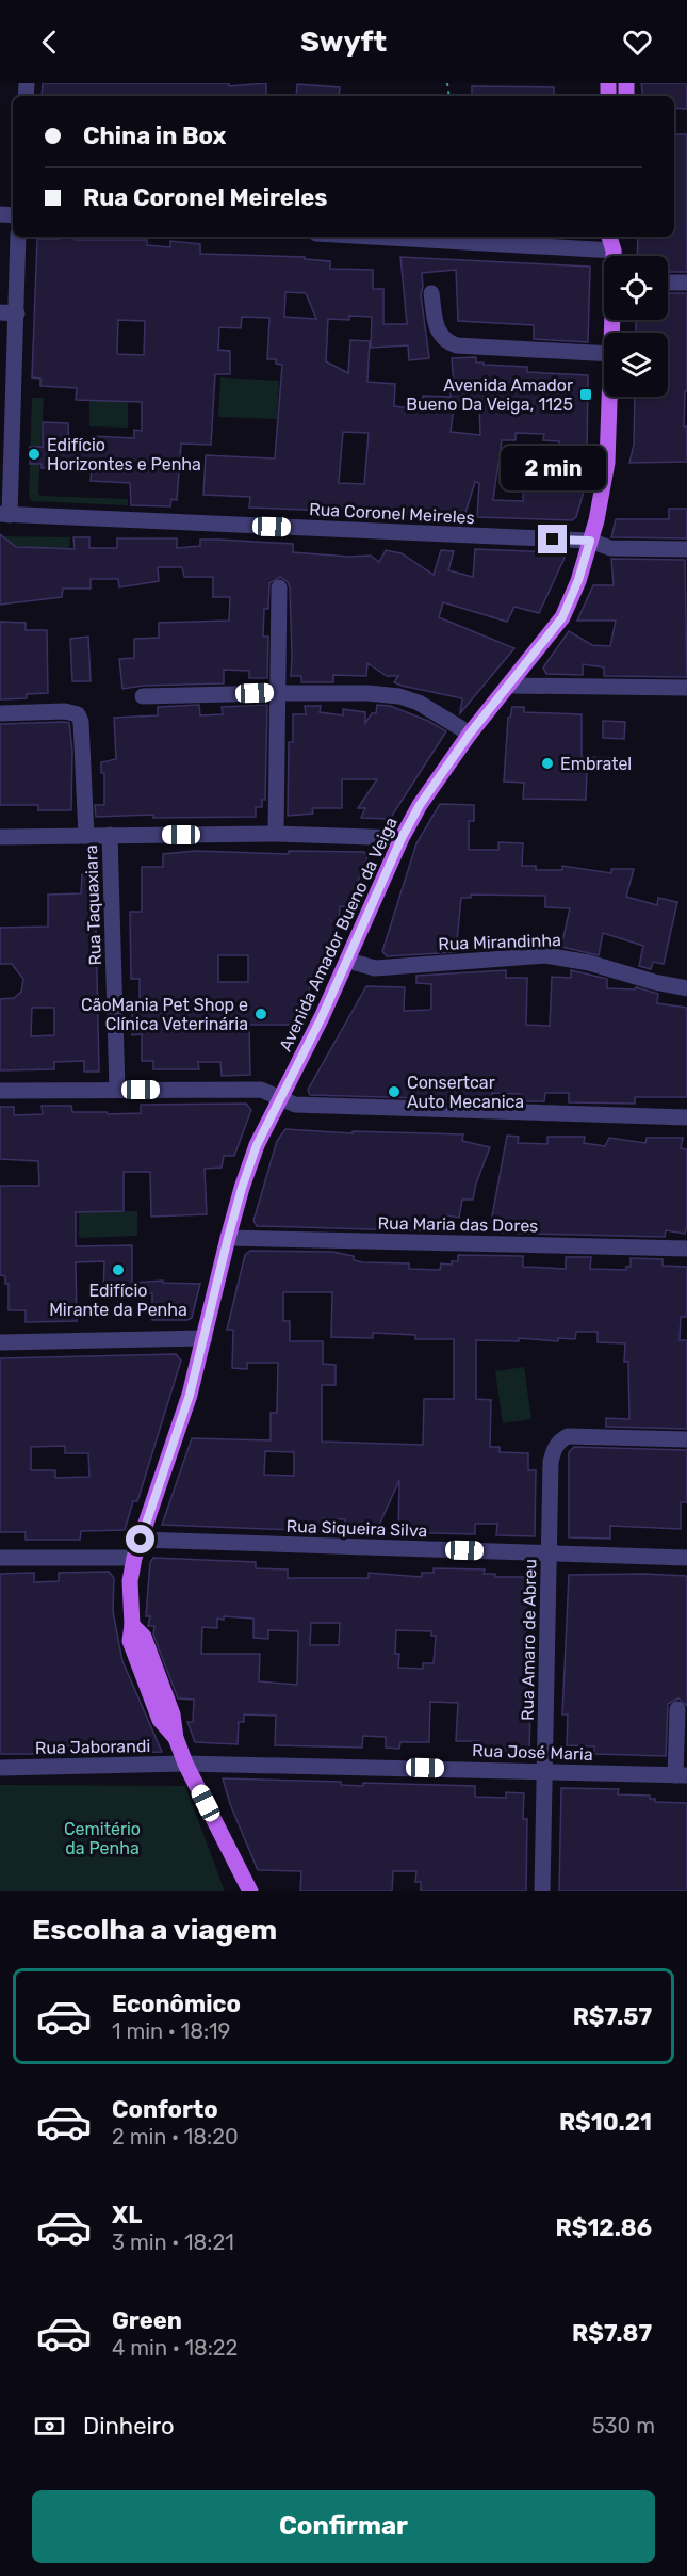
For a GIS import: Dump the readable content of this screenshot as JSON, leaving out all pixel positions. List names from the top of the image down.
{
  "streets": {
    "main road": ["Avenida Amador Bueno da Veiga"],
    "street": [
      "Rua Coronel Meireles",
      "Rua Taquaxiara",
      "Rua Mirandinha",
      "Rua Maria das Dores",
      "Rua Siqueira Silva",
      "Rua Amaro de Abreu",
      "Rua Jaborandi",
      "Rua José Maria"
    ]
  },
  "crossings": [
    ["Rua Coronel Meireles", "Avenida Amador Bueno da Veiga"],
    ["Avenida Amador Bueno da Veiga", "Rua Mirandinha"],
    ["Avenida Amador Bueno da Veiga", "Rua Maria das Dores"],
    ["Avenida Amador Bueno da Veiga", "Rua Siqueira Silva"],
    ["Avenida Amador Bueno da Veiga", "Rua Jaborandi"],
    ["Avenida Amador Bueno da Veiga", "Rua José Maria"],
    ["Rua Siqueira Silva", "Rua Amaro de Abreu"],
    ["Rua Amaro de Abreu", "Rua José Maria"],
    ["Rua Jaborandi", "Rua José Maria"]
  ],
  "parks": ["Cemitério da Penha"],
  "places": {
    "transit": ["Avenida Amador Bueno Da Veiga, 1125"],
    "other": [
      "Edifício Horizontes e Penha",
      "Embratel",
      "CãoMania Pet Shop e Clínica Veterinária",
      "Consertcar Auto Mecanica",
      "Edifício Mirante da Penha"
    ]
  },
  "page": {
    "header": "Swyft",
    "banner": ["China in Box", "Rua Coronel Meireles"],
    "bubble": "2 min",
    "heading": "Escolha a viagem",
    "list": [
      {
        "name": "Econômico",
        "note": "1 min · 18:19",
        "value": "R$7.57"
      },
      {
        "name": "Conforto",
        "note": "2 min · 18:20",
        "value": "R$10.21"
      },
      {
        "name": "XL",
        "note": "3 min · 18:21",
        "value": "R$12.86"
      },
      {
        "name": "Green",
        "note": "4 min · 18:22",
        "value": "R$7.87"
      }
    ],
    "pay": ["Dinheiro", "530 m"],
    "buttons": "Confirmar"
  }
}
